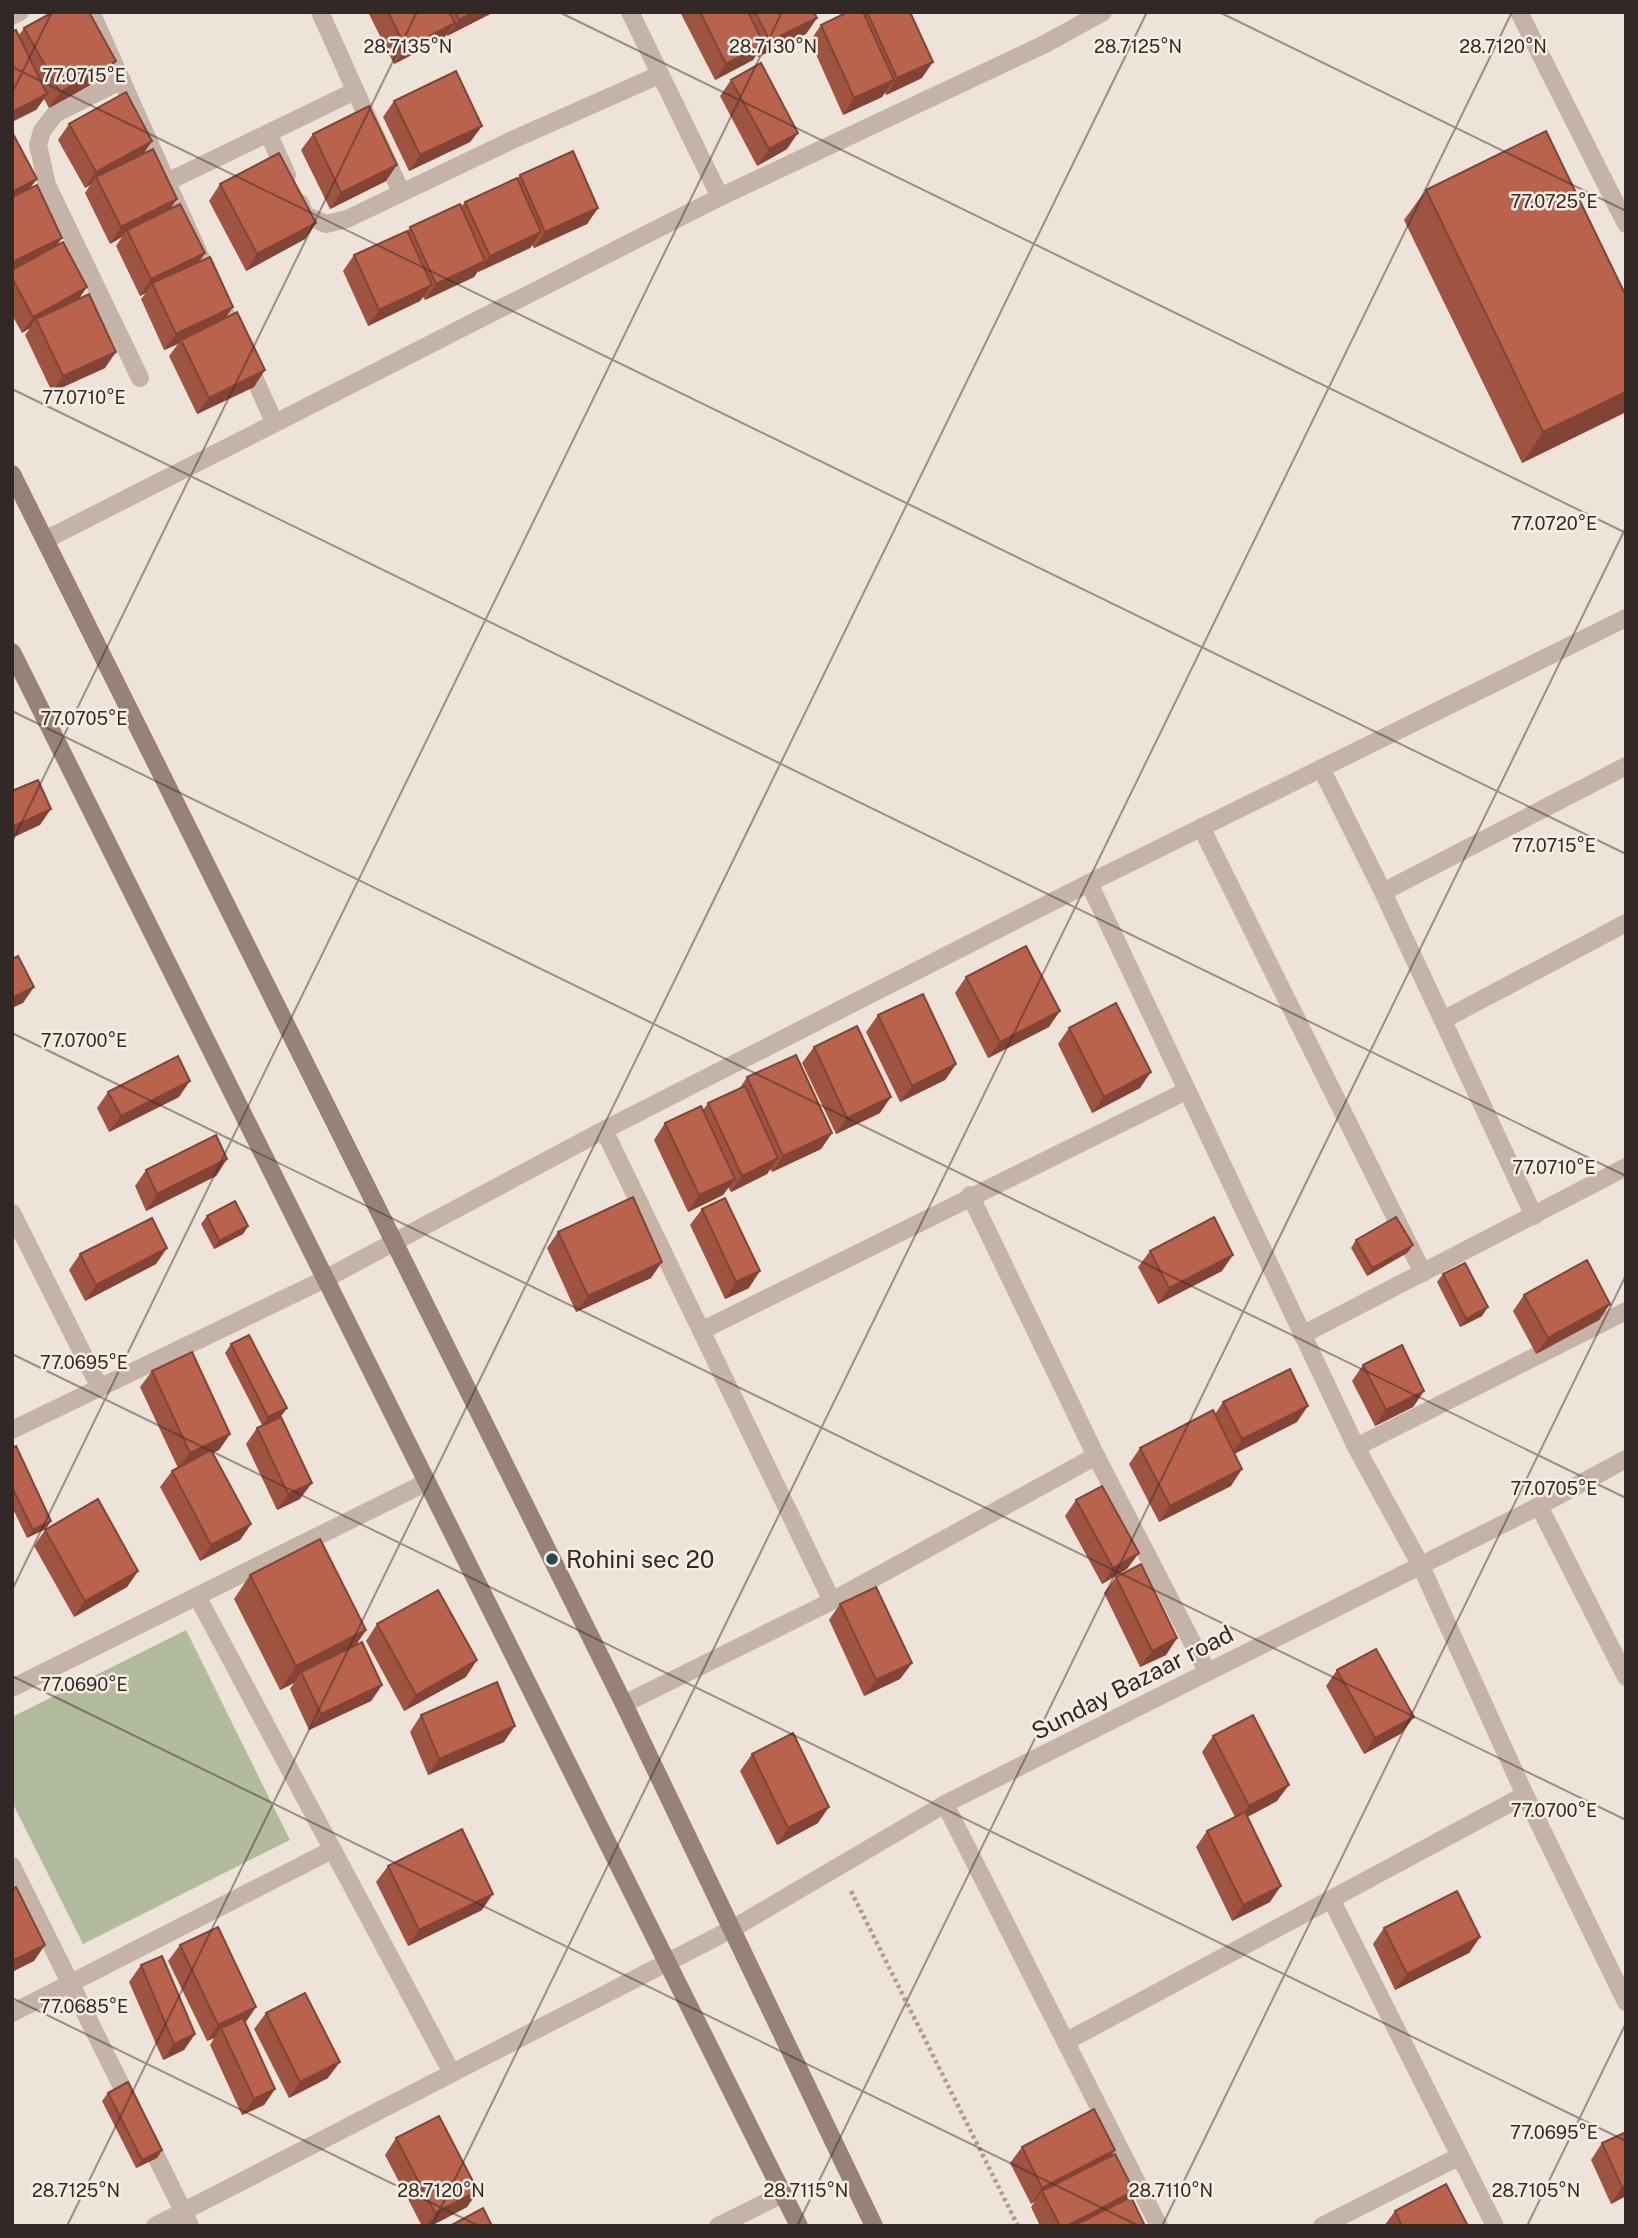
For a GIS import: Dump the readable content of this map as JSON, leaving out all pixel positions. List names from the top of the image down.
{
  "streets": {
    "street": ["Sunday Bazaar road"]
  },
  "places": ["Rohini sec 20"],
  "coordinates": [
    "28.7135°N",
    "28.7130°N",
    "28.7125°N",
    "28.7120°N",
    "77.0715°E",
    "77.0725°E",
    "77.0710°E",
    "77.0720°E",
    "77.0705°E",
    "77.0700°E",
    "77.0695°E",
    "77.0690°E",
    "77.0685°E",
    "28.7115°N",
    "28.7110°N",
    "28.7105°N"
  ]
}
